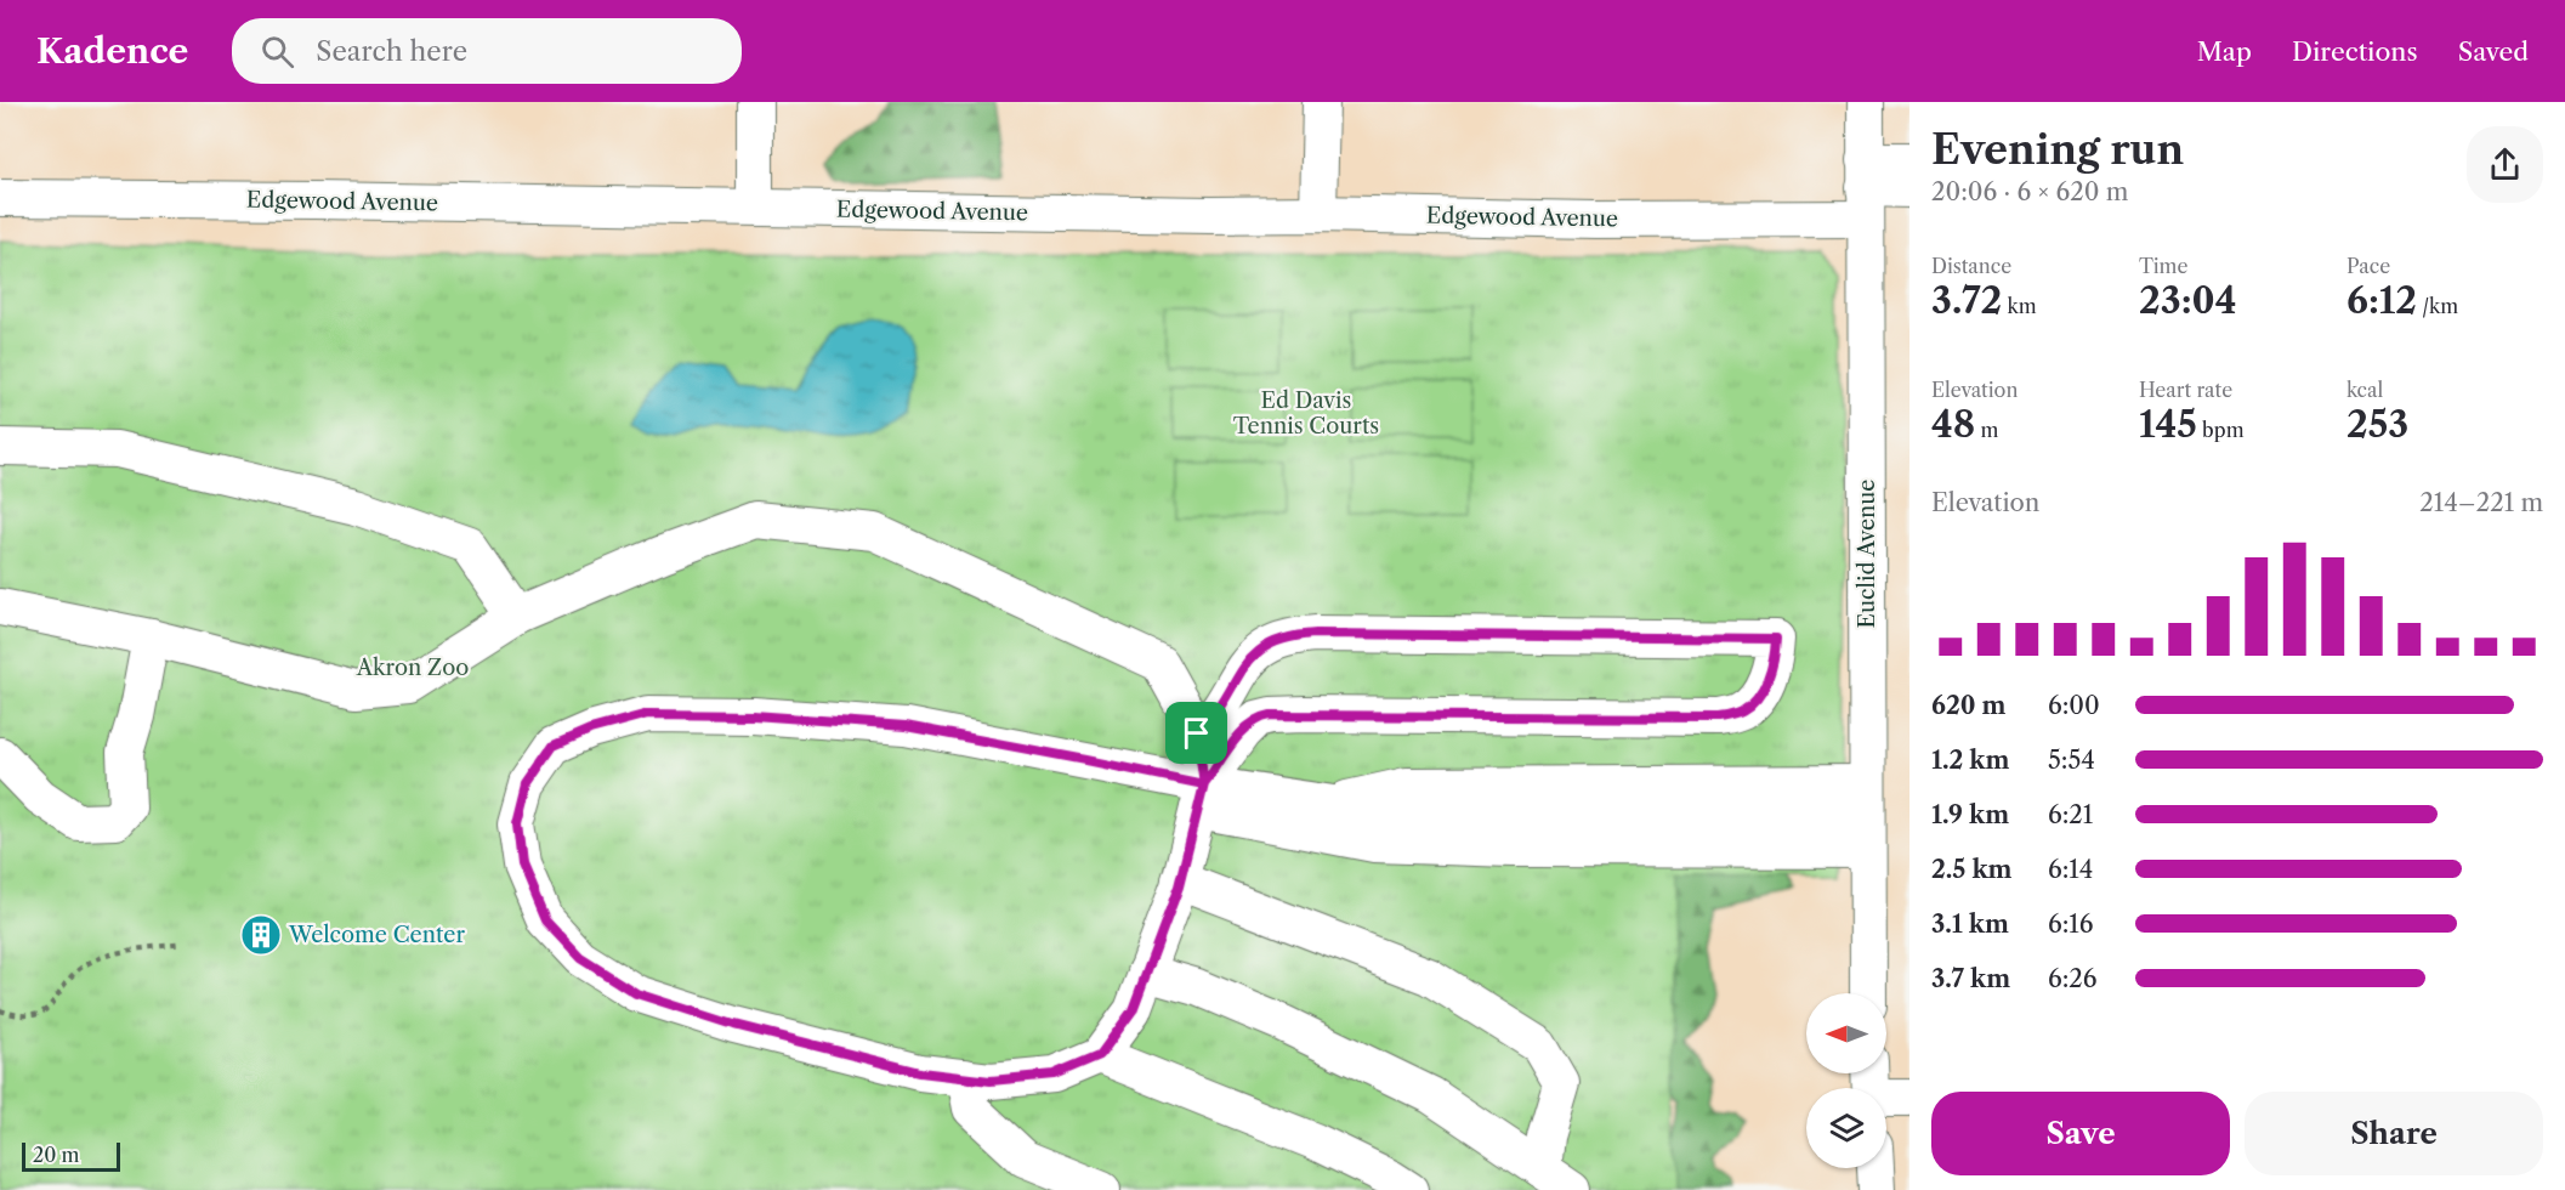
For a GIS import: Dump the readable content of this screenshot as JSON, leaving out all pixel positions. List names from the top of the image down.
{
  "streets": {
    "street": ["Edgewood Avenue", "Euclid Avenue"]
  },
  "crossings": [
    ["Edgewood Avenue", "Euclid Avenue"]
  ],
  "parks": ["Ed Davis Tennis Courts", "Akron Zoo"],
  "places": {
    "building": ["Welcome Center"]
  },
  "scale_bar": "20 m",
  "north": "left",
  "page": {
    "header": "Kadence",
    "search": "Search here",
    "nav": ["Map", "Directions", "Saved"],
    "heading": ["Evening run", "20:06 · 6 × 620 m"],
    "stats": [
      ["Distance", "3.72 km"],
      ["Time", "23:04"],
      ["Pace", "6:12 /km"],
      ["Elevation", "48 m"],
      ["Heart rate", "145 bpm"],
      ["kcal", "253"]
    ],
    "chart": ["Elevation", "214–221 m"],
    "list": [
      {
        "name": "620 m",
        "note": "6:00"
      },
      {
        "name": "1.2 km",
        "note": "5:54"
      },
      {
        "name": "1.9 km",
        "note": "6:21"
      },
      {
        "name": "2.5 km",
        "note": "6:14"
      },
      {
        "name": "3.1 km",
        "note": "6:16"
      },
      {
        "name": "3.7 km",
        "note": "6:26"
      }
    ],
    "buttons": ["Save", "Share"],
    "scale": "20 m"
  }
}
